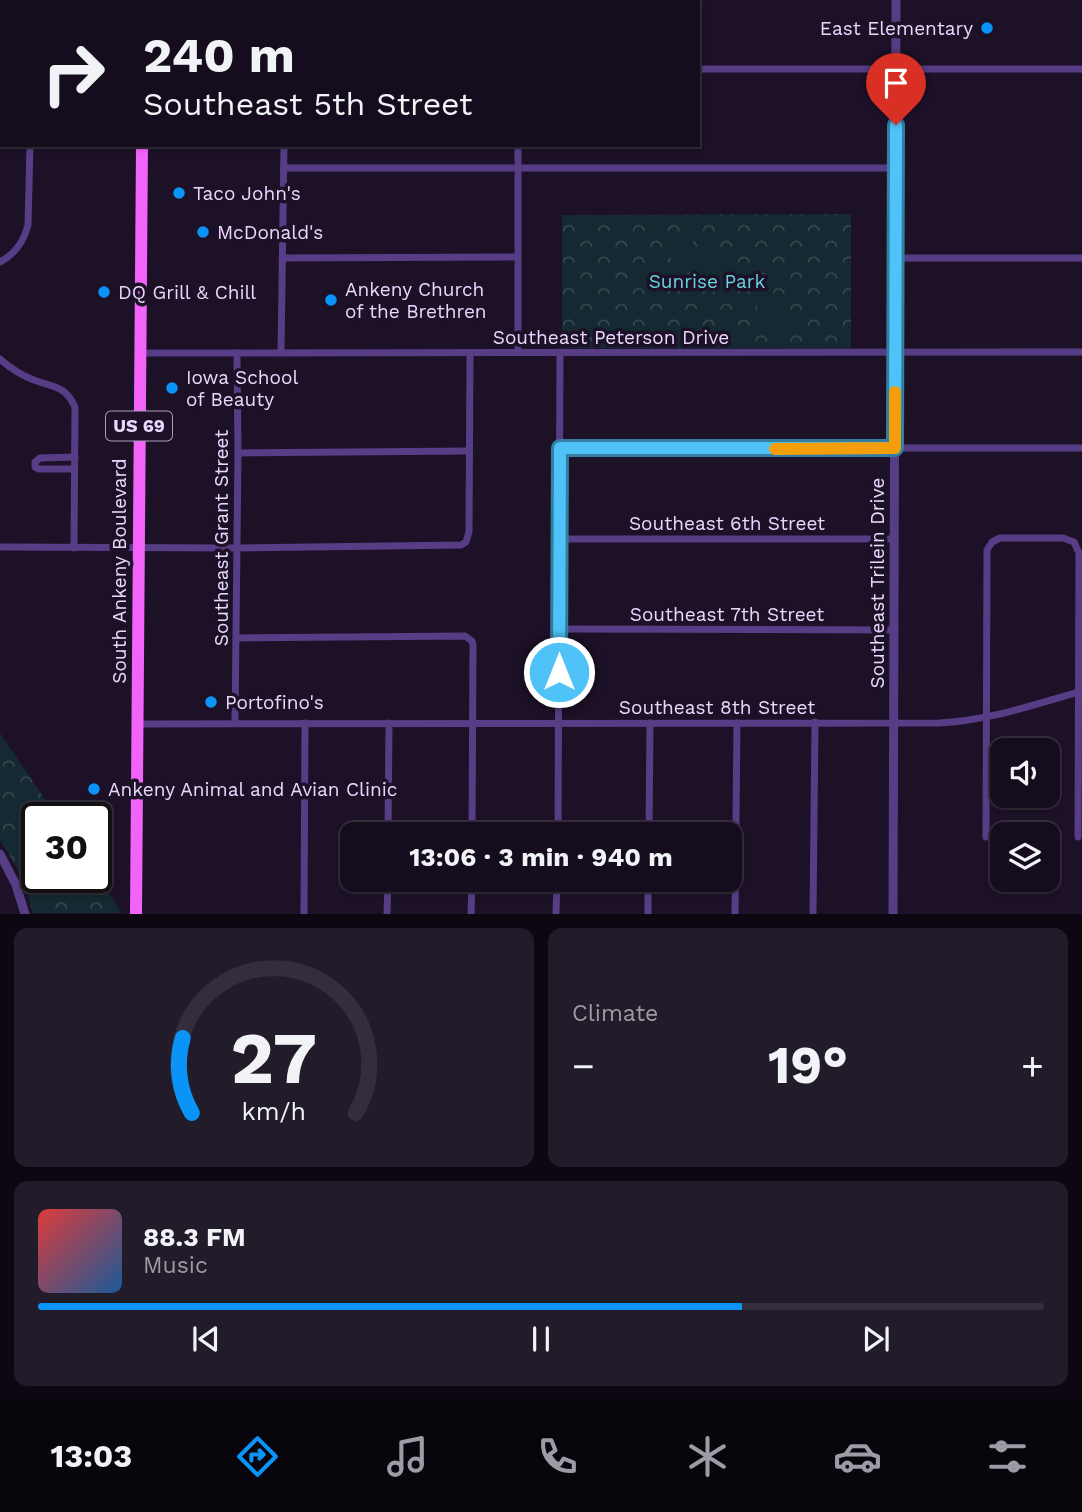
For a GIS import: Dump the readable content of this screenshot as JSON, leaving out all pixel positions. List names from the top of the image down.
{
  "streets": {
    "main road": ["US 69", "South Ankeny Boulevard"],
    "street": [
      "Southeast Peterson Drive",
      "Southeast 6th Street",
      "Southeast Grant Street",
      "Southeast Trilein Drive",
      "Southeast 7th Street",
      "Southeast 8th Street"
    ]
  },
  "crossings": [
    ["Southeast Peterson Drive", "Southeast Grant Street"],
    ["Southeast Peterson Drive", "South Ankeny Boulevard"],
    ["Southeast Peterson Drive", "Southeast Trilein Drive"],
    ["Southeast 6th Street", "Southeast Trilein Drive"],
    ["Southeast Grant Street", "Southeast 8th Street"],
    ["South Ankeny Boulevard", "Southeast 8th Street"],
    ["Southeast Trilein Drive", "Southeast 7th Street"],
    ["Southeast Trilein Drive", "Southeast 8th Street"]
  ],
  "parks": ["Sunrise Park"],
  "places": [
    "East Elementary",
    "Taco John's",
    "McDonald's",
    "DQ Grill & Chill",
    "Ankeny Church of the Brethren",
    "Iowa School of Beauty",
    "Portofino's",
    "Ankeny Animal and Avian Clinic"
  ],
  "page": {
    "turn": ["240 m", "Southeast 5th Street"],
    "limit": "30",
    "trip": "13:06 · 3 min · 940 m",
    "tile": "Climate",
    "heat": ["−", "19°", "+"],
    "song": ["88.3 FM", "Music"],
    "tabs": "13:03",
    "gauge": ["27", "km/h"]
  }
}
